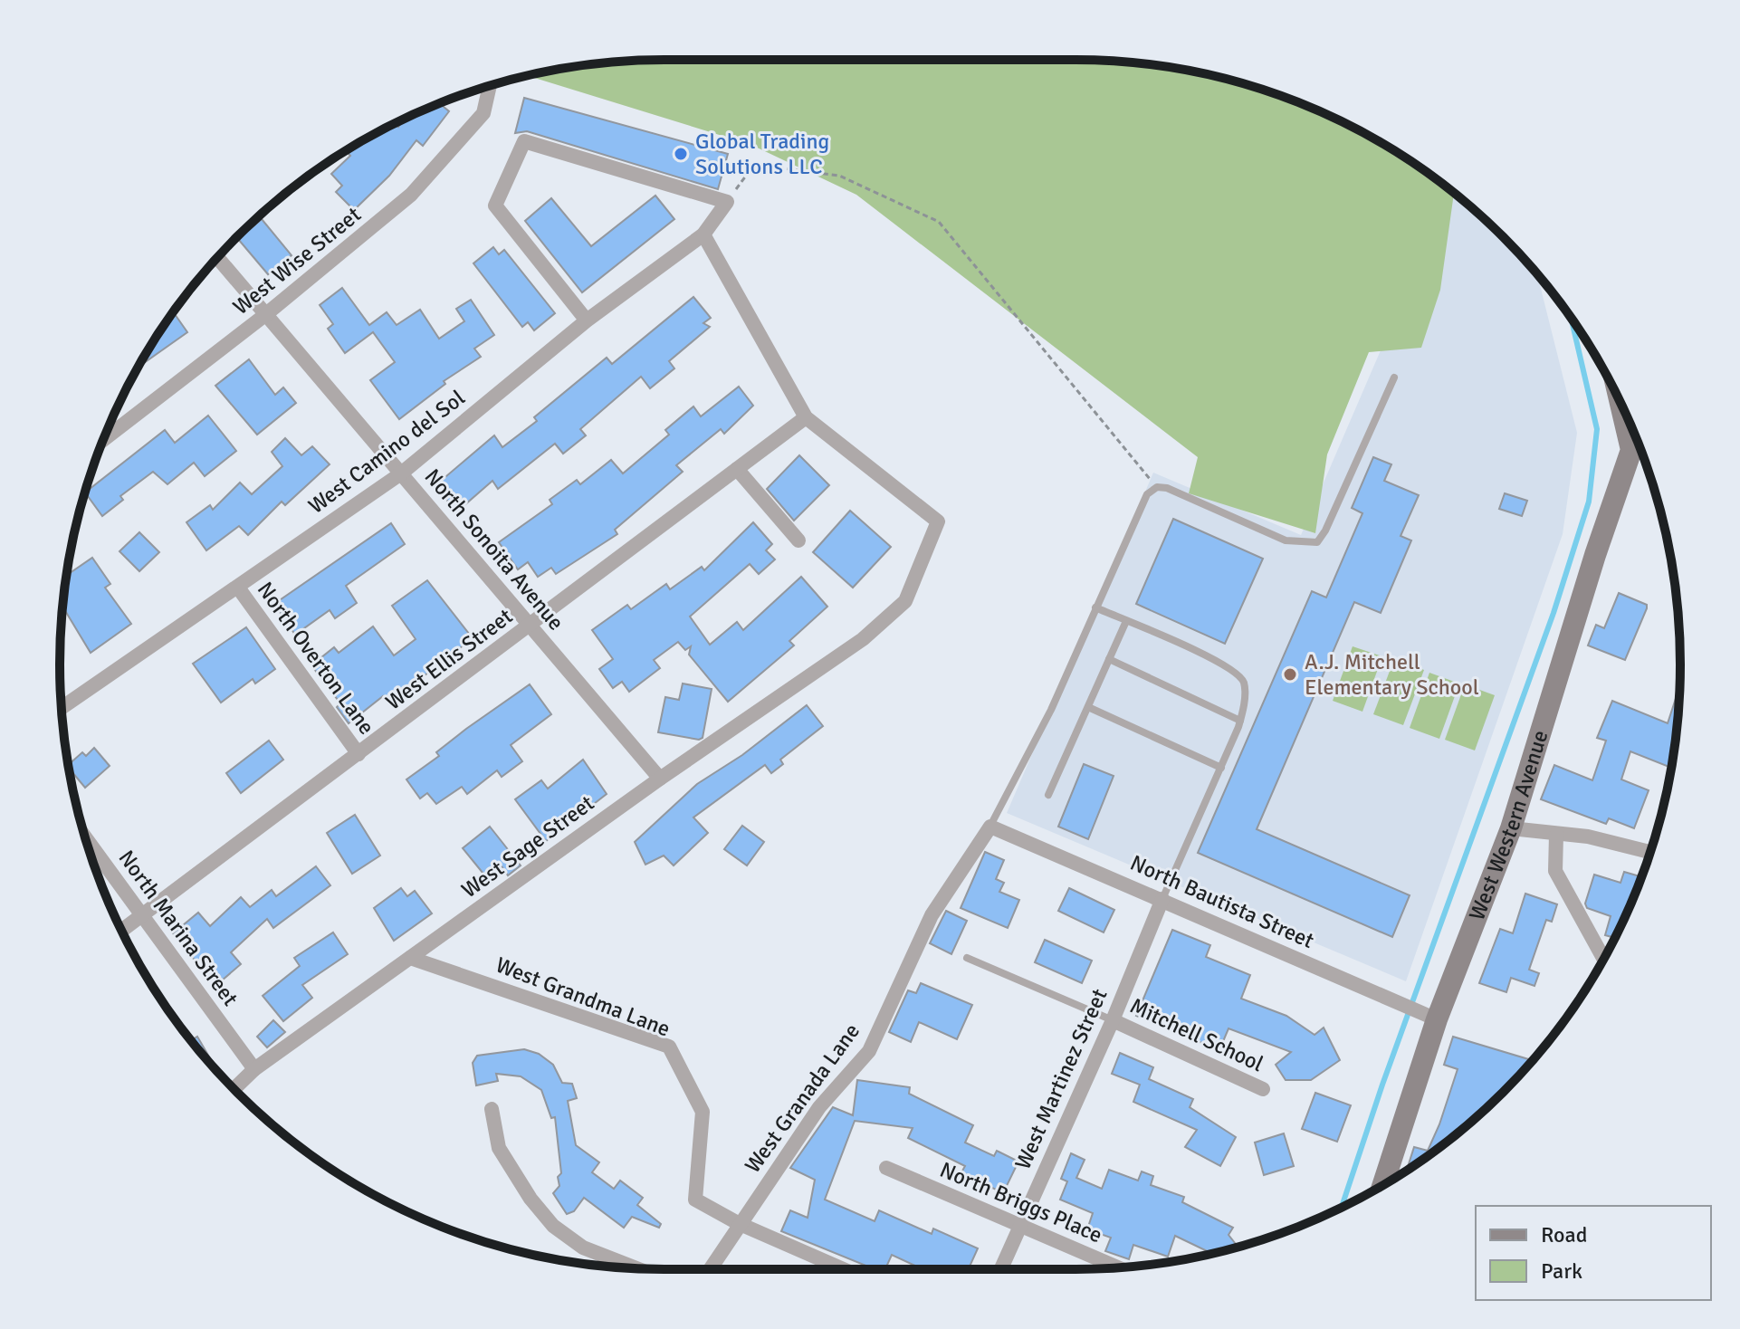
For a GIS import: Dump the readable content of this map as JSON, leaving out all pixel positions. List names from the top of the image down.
{
  "streets": {
    "street": [
      "West Wise Street",
      "West Camino del Sol",
      "North Sonoita Avenue",
      "North Overton Lane",
      "West Ellis Street",
      "West Western Avenue",
      "West Sage Street",
      "North Bautista Street",
      "North Marina Street",
      "West Grandma Lane",
      "Mitchell School",
      "West Martinez Street",
      "West Granada Lane",
      "North Briggs Place"
    ]
  },
  "crossings": [
    ["West Wise Street", "North Sonoita Avenue"],
    ["West Camino del Sol", "North Sonoita Avenue"],
    ["West Camino del Sol", "North Overton Lane"],
    ["North Sonoita Avenue", "West Ellis Street"],
    ["North Sonoita Avenue", "West Sage Street"],
    ["North Overton Lane", "West Ellis Street"],
    ["West Ellis Street", "West Sage Street"],
    ["West Ellis Street", "North Marina Street"],
    ["West Western Avenue", "North Bautista Street"],
    ["West Sage Street", "North Marina Street"],
    ["West Sage Street", "West Grandma Lane"],
    ["North Bautista Street", "West Martinez Street"],
    ["North Bautista Street", "West Granada Lane"],
    ["West Grandma Lane", "West Granada Lane"],
    ["Mitchell School", "West Martinez Street"],
    ["West Martinez Street", "North Briggs Place"]
  ],
  "places": ["Global Trading Solutions LLC", "A.J. Mitchell Elementary School"],
  "legend": ["Road", "Park"]
}
